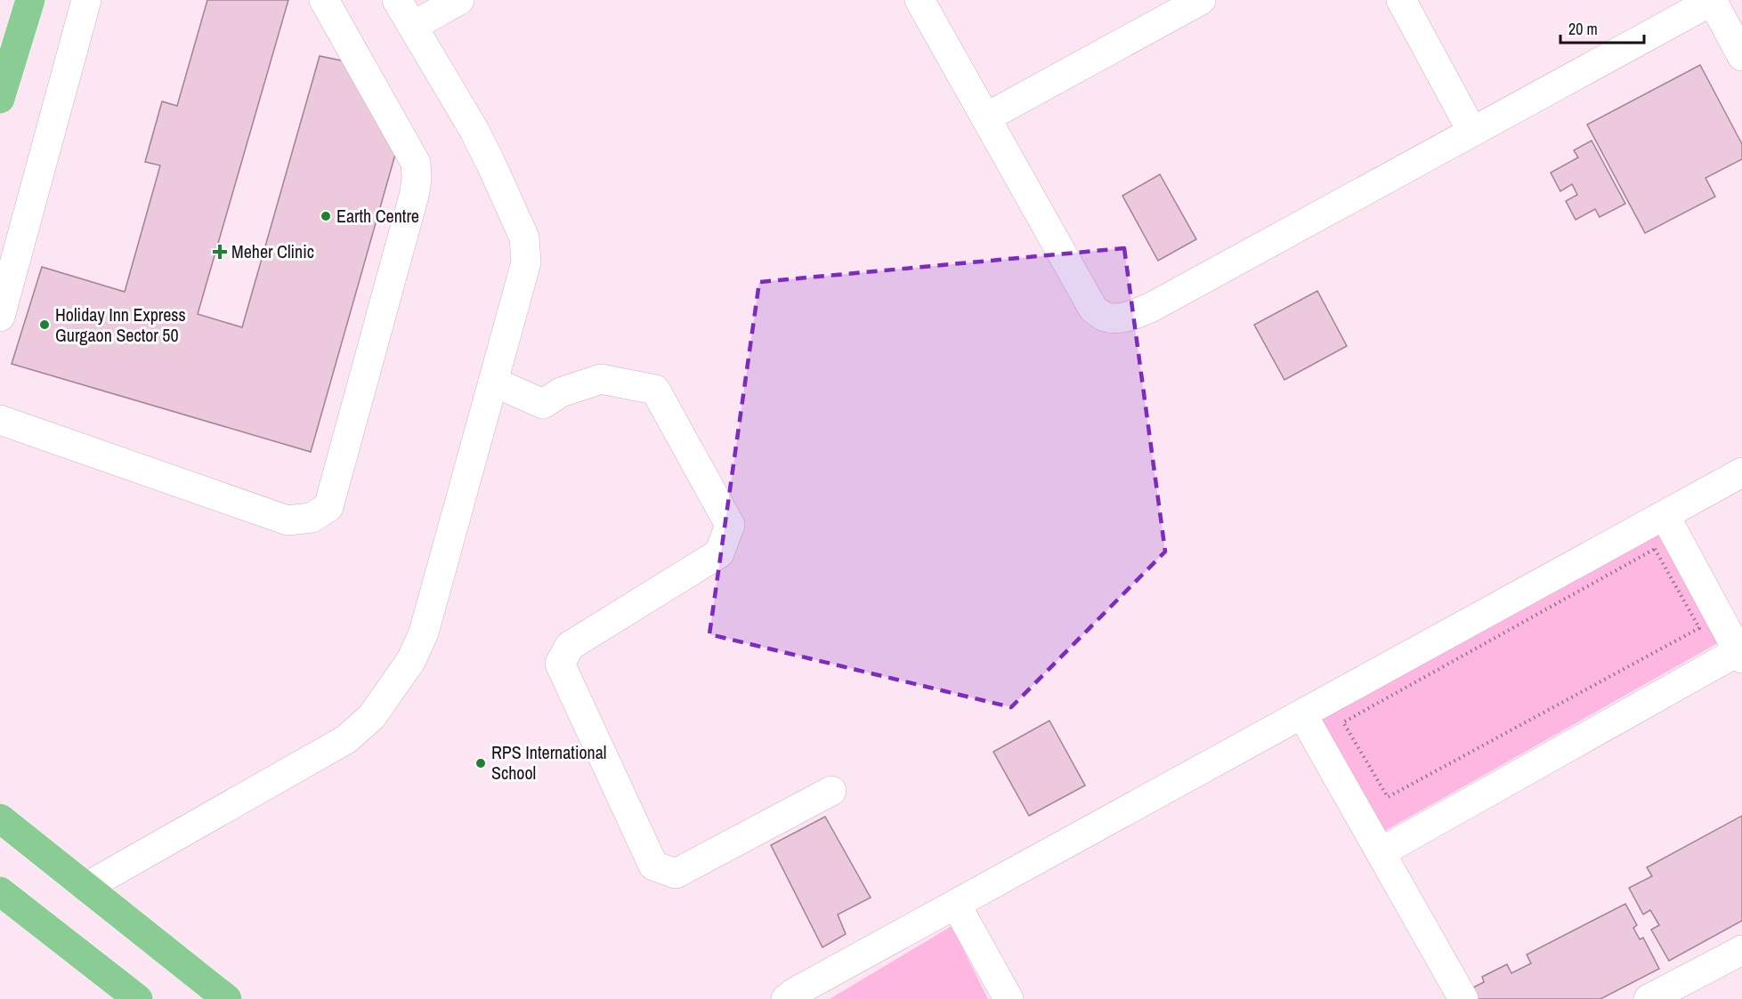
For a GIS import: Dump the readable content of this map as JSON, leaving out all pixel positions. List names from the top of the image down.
{
  "places": {
    "other": ["Earth Centre", "Holiday Inn Express Gurgaon Sector 50", "RPS International School"],
    "health": ["Meher Clinic"]
  },
  "scale_bar": "20 m"
}
